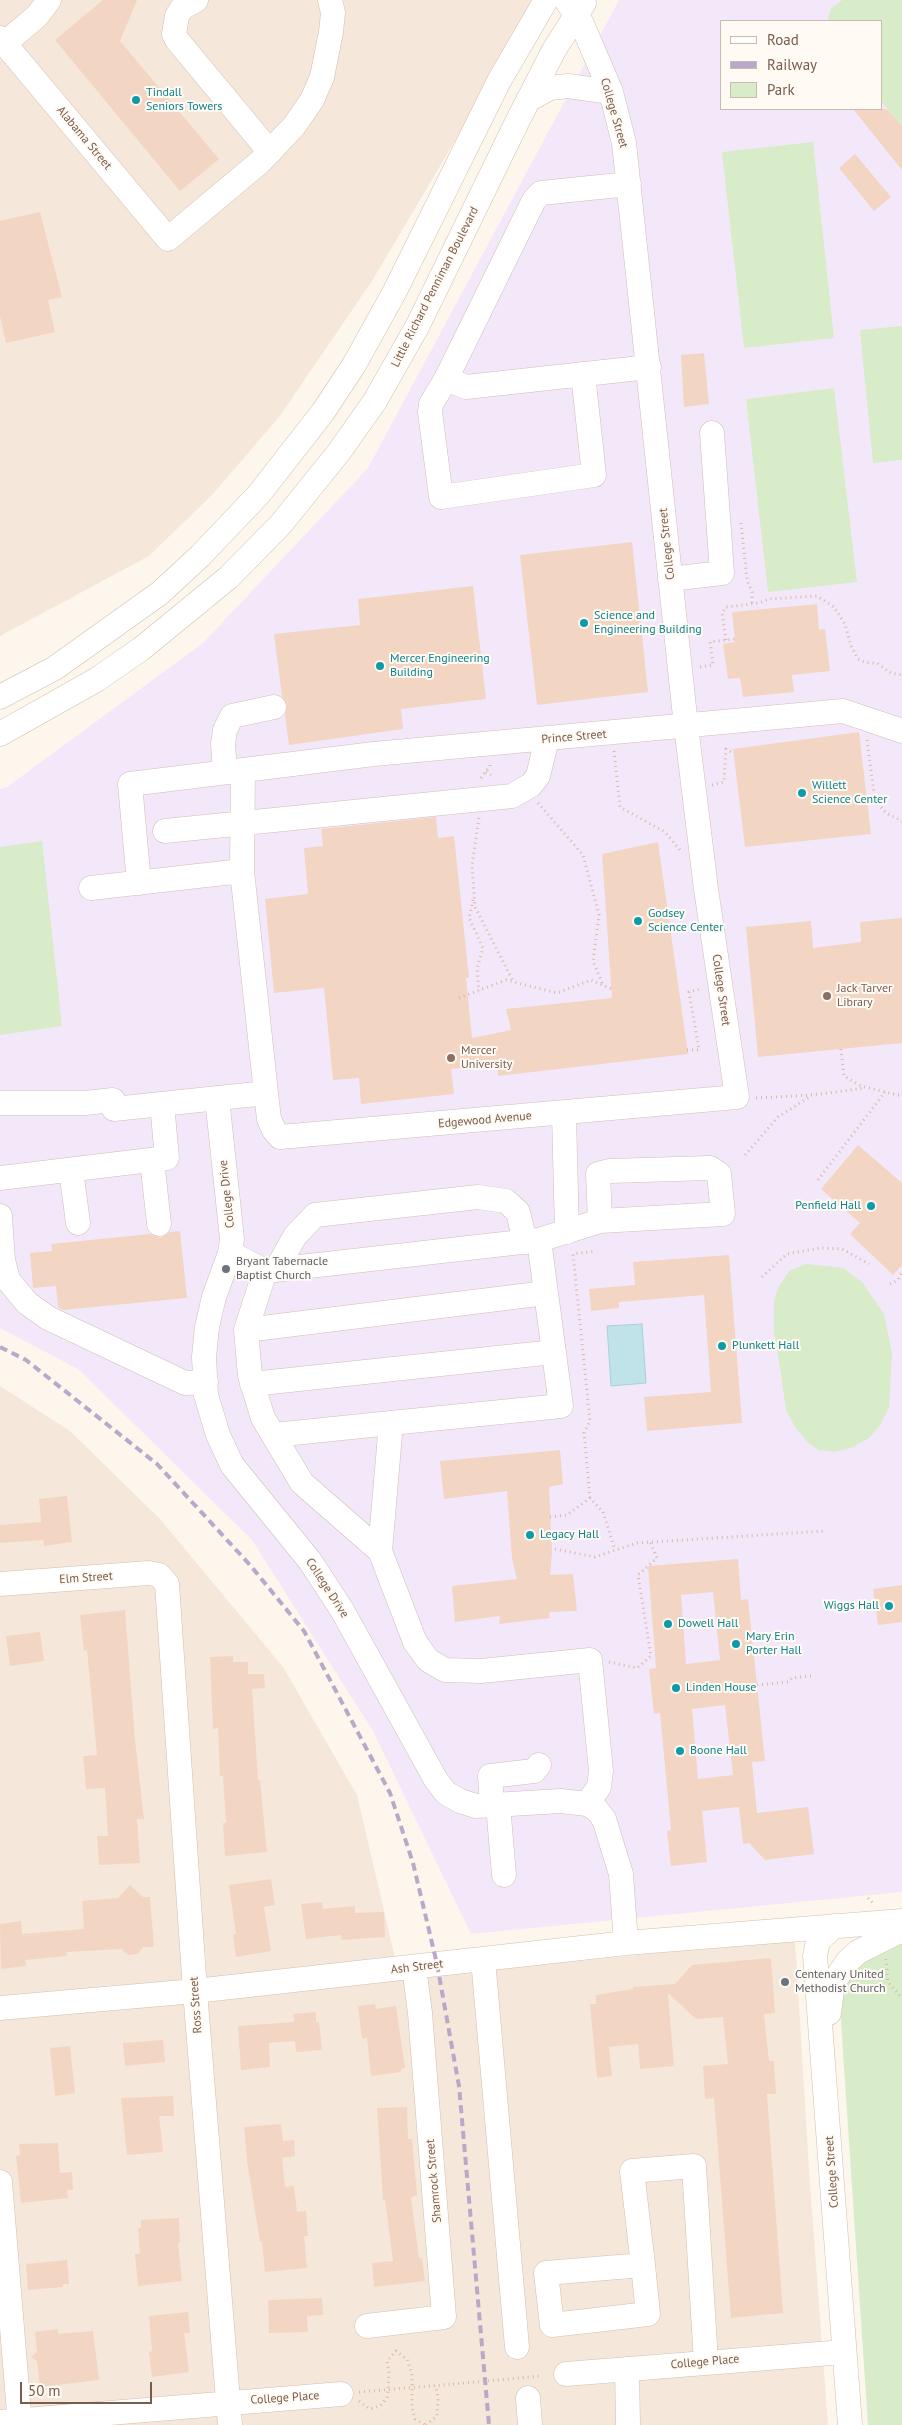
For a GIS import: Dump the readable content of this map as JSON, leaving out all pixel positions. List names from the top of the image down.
{
  "streets": {
    "street": [
      "College Street",
      "Alabama Street",
      "Little Richard Penniman Boulevard",
      "Prince Street",
      "Edgewood Avenue",
      "College Drive",
      "Elm Street",
      "Ash Street",
      "Ross Street",
      "Shamrock Street",
      "College Place"
    ]
  },
  "crossings": [
    ["College Street", "Little Richard Penniman Boulevard"],
    ["College Street", "Prince Street"],
    ["College Street", "Edgewood Avenue"],
    ["College Street", "Ash Street"],
    ["College Street", "College Place"],
    ["Elm Street", "Ross Street"],
    ["Ash Street", "Ross Street"],
    ["Ash Street", "Shamrock Street"],
    ["Ross Street", "College Place"]
  ],
  "places": [
    "Tindall Seniors Towers",
    "Science and Engineering Building",
    "Mercer Engineering Building",
    "Willett Science Center",
    "Godsey Science Center",
    "Jack Tarver Library",
    "Mercer University",
    "Penfield Hall",
    "Bryant Tabernacle Baptist Church",
    "Plunkett Hall",
    "Legacy Hall",
    "Wiggs Hall",
    "Dowell Hall",
    "Mary Erin Porter Hall",
    "Linden House",
    "Boone Hall",
    "Centenary United Methodist Church"
  ],
  "legend": ["Road", "Railway", "Park"],
  "scale_bar": "50 m"
}
